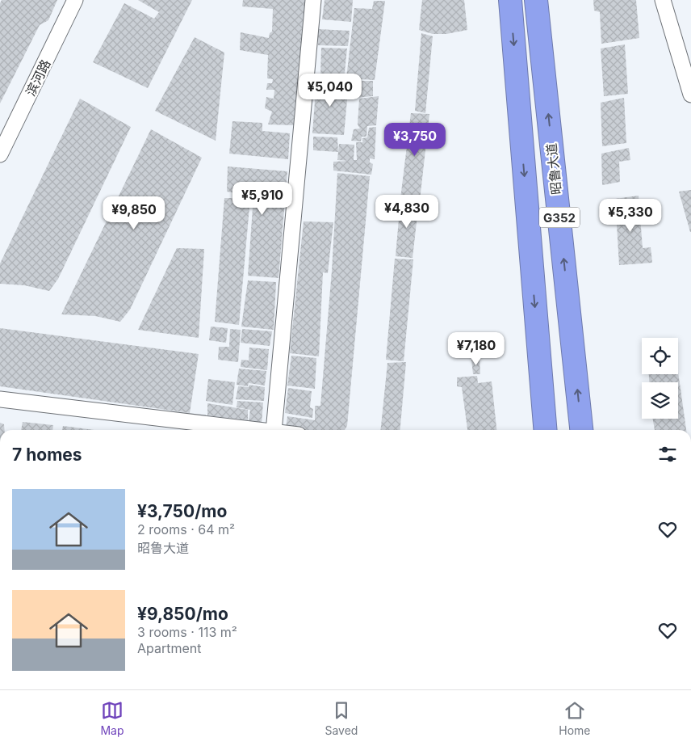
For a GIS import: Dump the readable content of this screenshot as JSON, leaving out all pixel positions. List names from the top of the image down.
{
  "streets": {
    "highway": ["昭鲁大道", "G352"],
    "street": ["滨河路"]
  },
  "page": {
    "price": [
      "¥5,040",
      "¥3,750",
      "¥5,910",
      "¥4,830",
      "¥9,850",
      "¥5,330",
      "¥7,180"
    ],
    "heading": "7 homes",
    "list": [
      {
        "name": "¥3,750/mo",
        "note": "2 rooms · 64 m² · 昭鲁大道"
      },
      {
        "name": "¥9,850/mo",
        "note": "3 rooms · 113 m² · Apartment"
      }
    ],
    "tabs": ["Map", "Saved", "Home"]
  }
}
